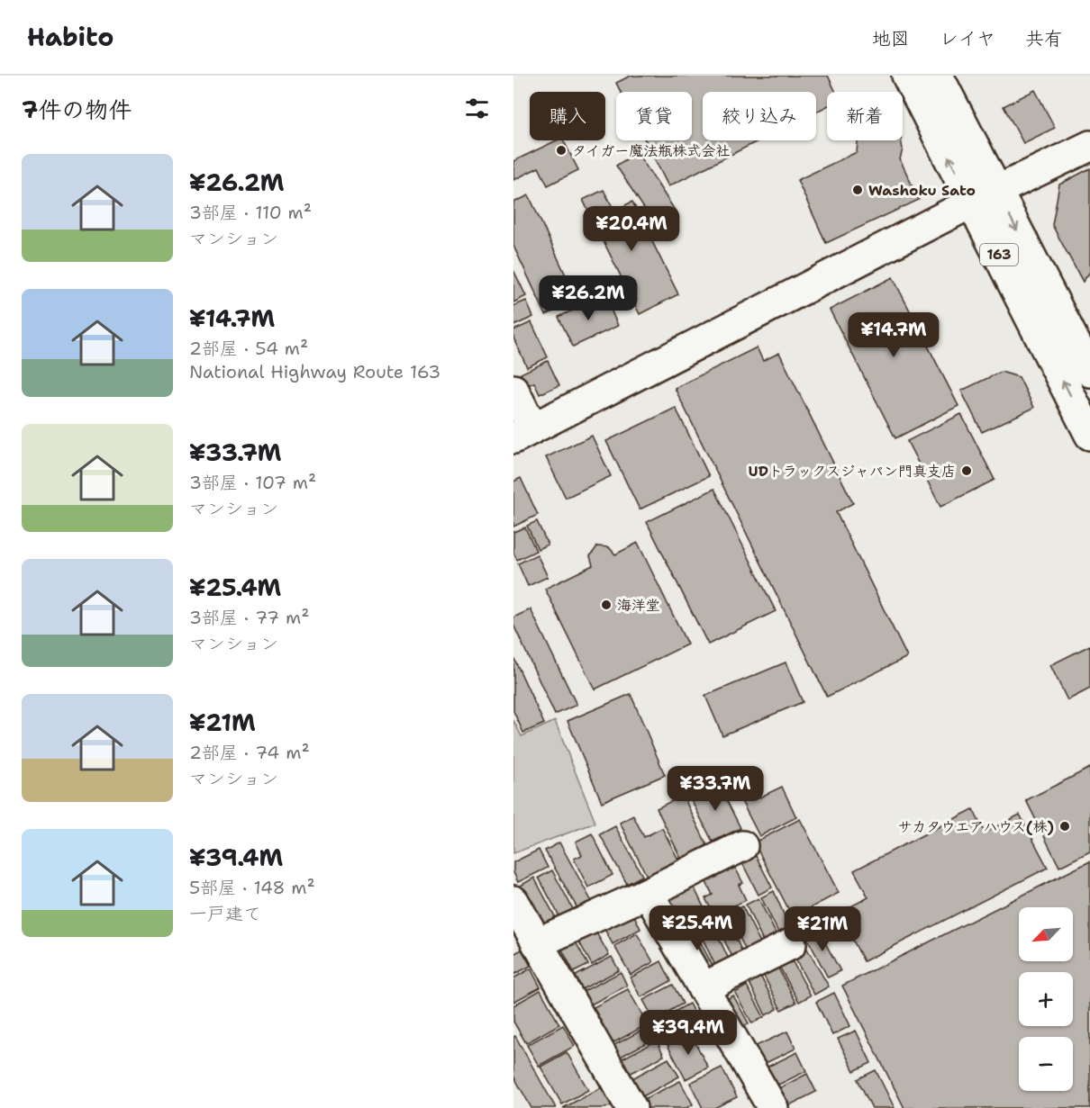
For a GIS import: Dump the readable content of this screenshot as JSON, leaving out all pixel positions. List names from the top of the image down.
{
  "streets": {
    "main road": ["163"]
  },
  "places": [
    "タイガー魔法瓶株式会社",
    "Washoku Sato",
    "UDトラックスジャパン門真支店",
    "海洋堂",
    "サカタウエアハウス(株)"
  ],
  "north": "bottom left",
  "page": {
    "header": "Habito",
    "nav": ["地図", "レイヤ", "共有"],
    "heading": "7件の物件",
    "chip": [
      "購入",
      "賃貸",
      "絞り込み",
      "新着"
    ],
    "list": [
      {
        "name": "¥26.2M",
        "note": "3部屋 · 110 m² · マンション"
      },
      {
        "name": "¥14.7M",
        "note": "2部屋 · 54 m² · National Highway Route 163"
      },
      {
        "name": "¥33.7M",
        "note": "3部屋 · 107 m² · マンション"
      },
      {
        "name": "¥25.4M",
        "note": "3部屋 · 77 m² · マンション"
      },
      {
        "name": "¥21M",
        "note": "2部屋 · 74 m² · マンション"
      },
      {
        "name": "¥39.4M",
        "note": "5部屋 · 148 m² · 一戸建て"
      }
    ],
    "price": [
      "¥20.4M",
      "¥26.2M",
      "¥14.7M",
      "¥33.7M",
      "¥25.4M",
      "¥21M",
      "¥39.4M"
    ],
    "map_buttons": ["+", "−"]
  }
}
